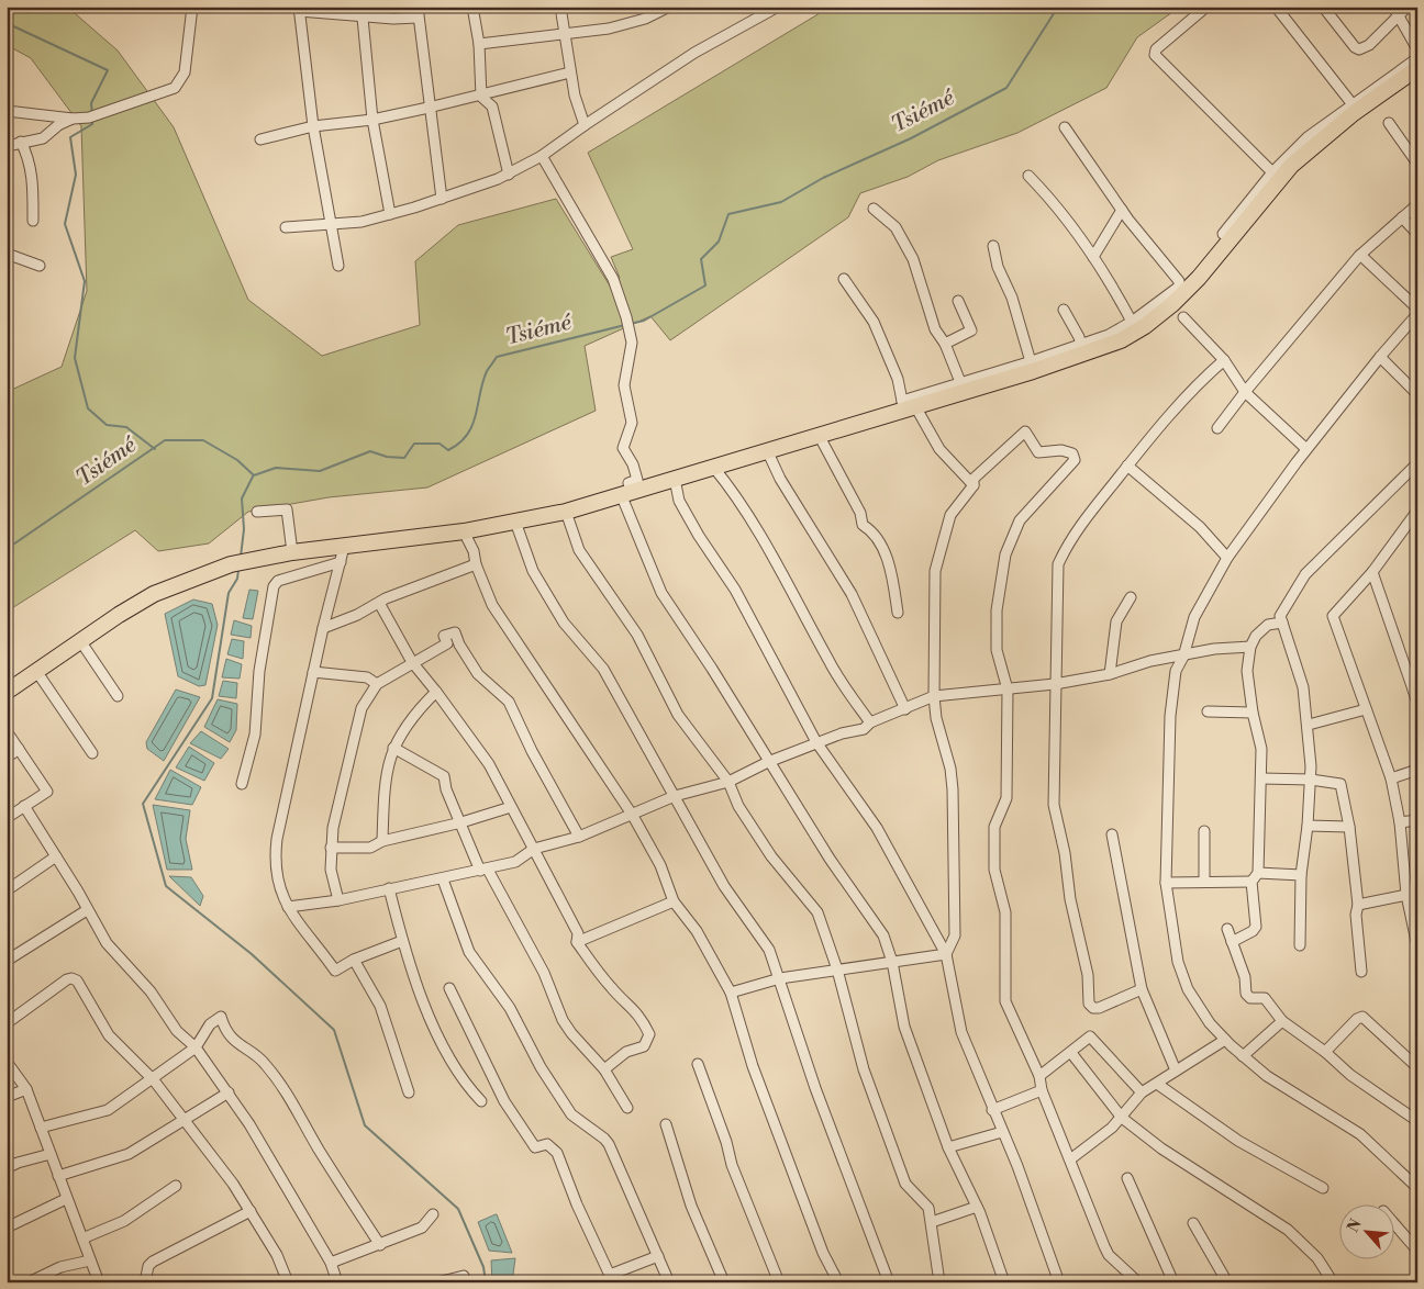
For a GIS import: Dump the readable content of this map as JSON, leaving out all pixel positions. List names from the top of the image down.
{
  "water": ["Tsiémé"],
  "north": "top left"
}
